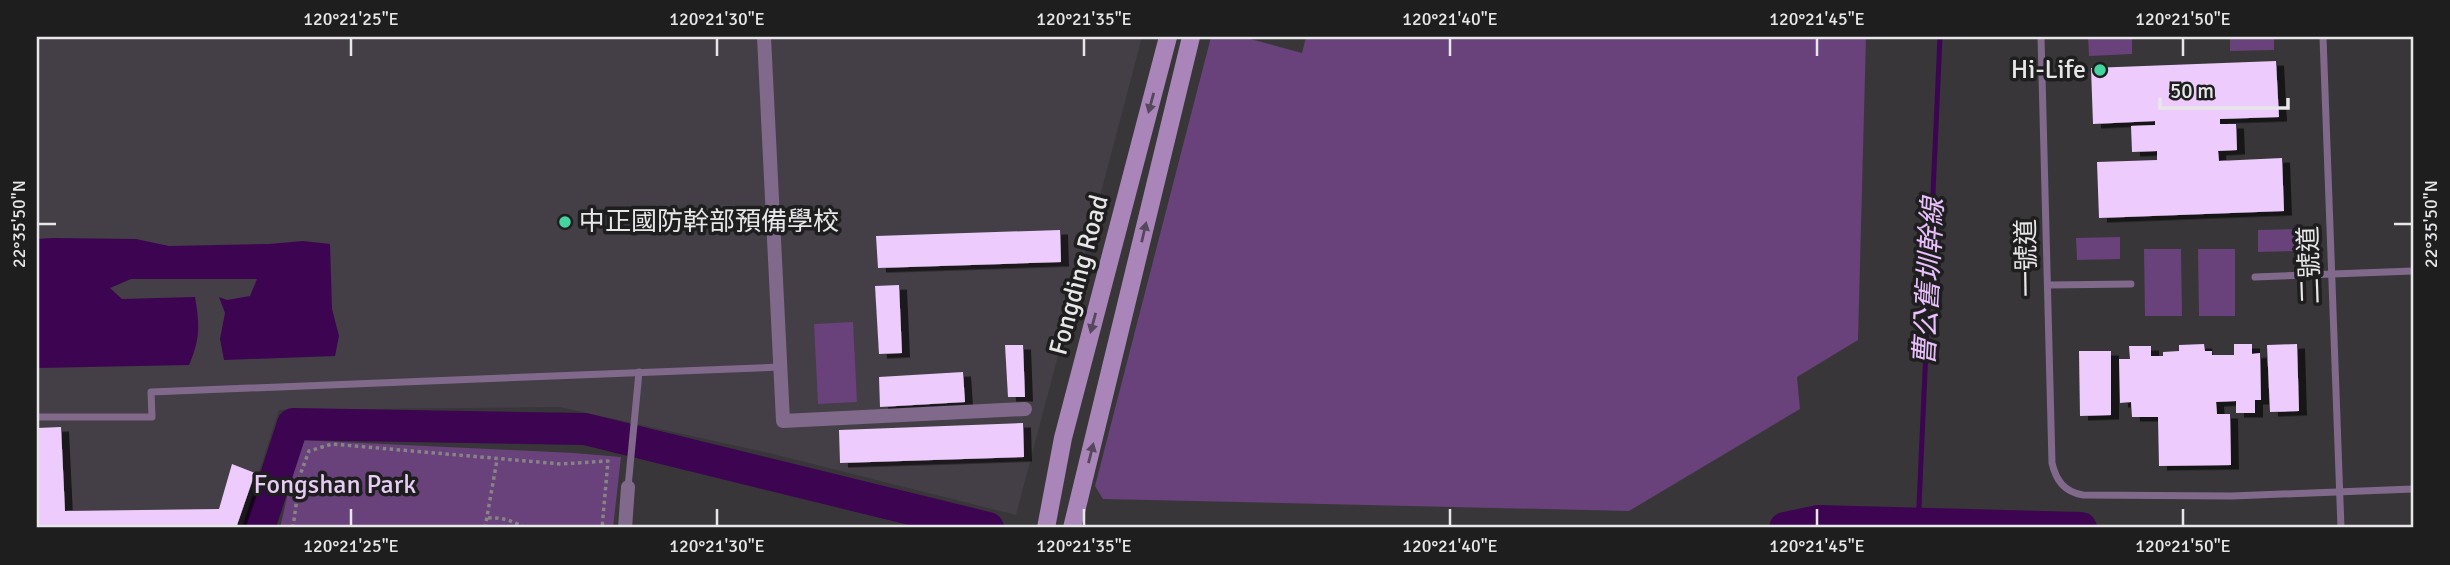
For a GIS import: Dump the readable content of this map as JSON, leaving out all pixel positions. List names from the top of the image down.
{
  "streets": {
    "main road": ["Fongding Road"],
    "lane": ["一號道", "二號道"]
  },
  "crossings": [
    ["一號道", "二號道"]
  ],
  "water": ["曹公舊圳幹線"],
  "parks": ["Fongshan Park"],
  "places": ["Hi-Life", "中正國防幹部預備學校"],
  "scale_bar": "50 m",
  "coordinates": [
    "120°21'25\"E",
    "120°21'30\"E",
    "120°21'35\"E",
    "120°21'40\"E",
    "120°21'45\"E",
    "120°21'50\"E",
    "22°35'50\"N"
  ]
}
